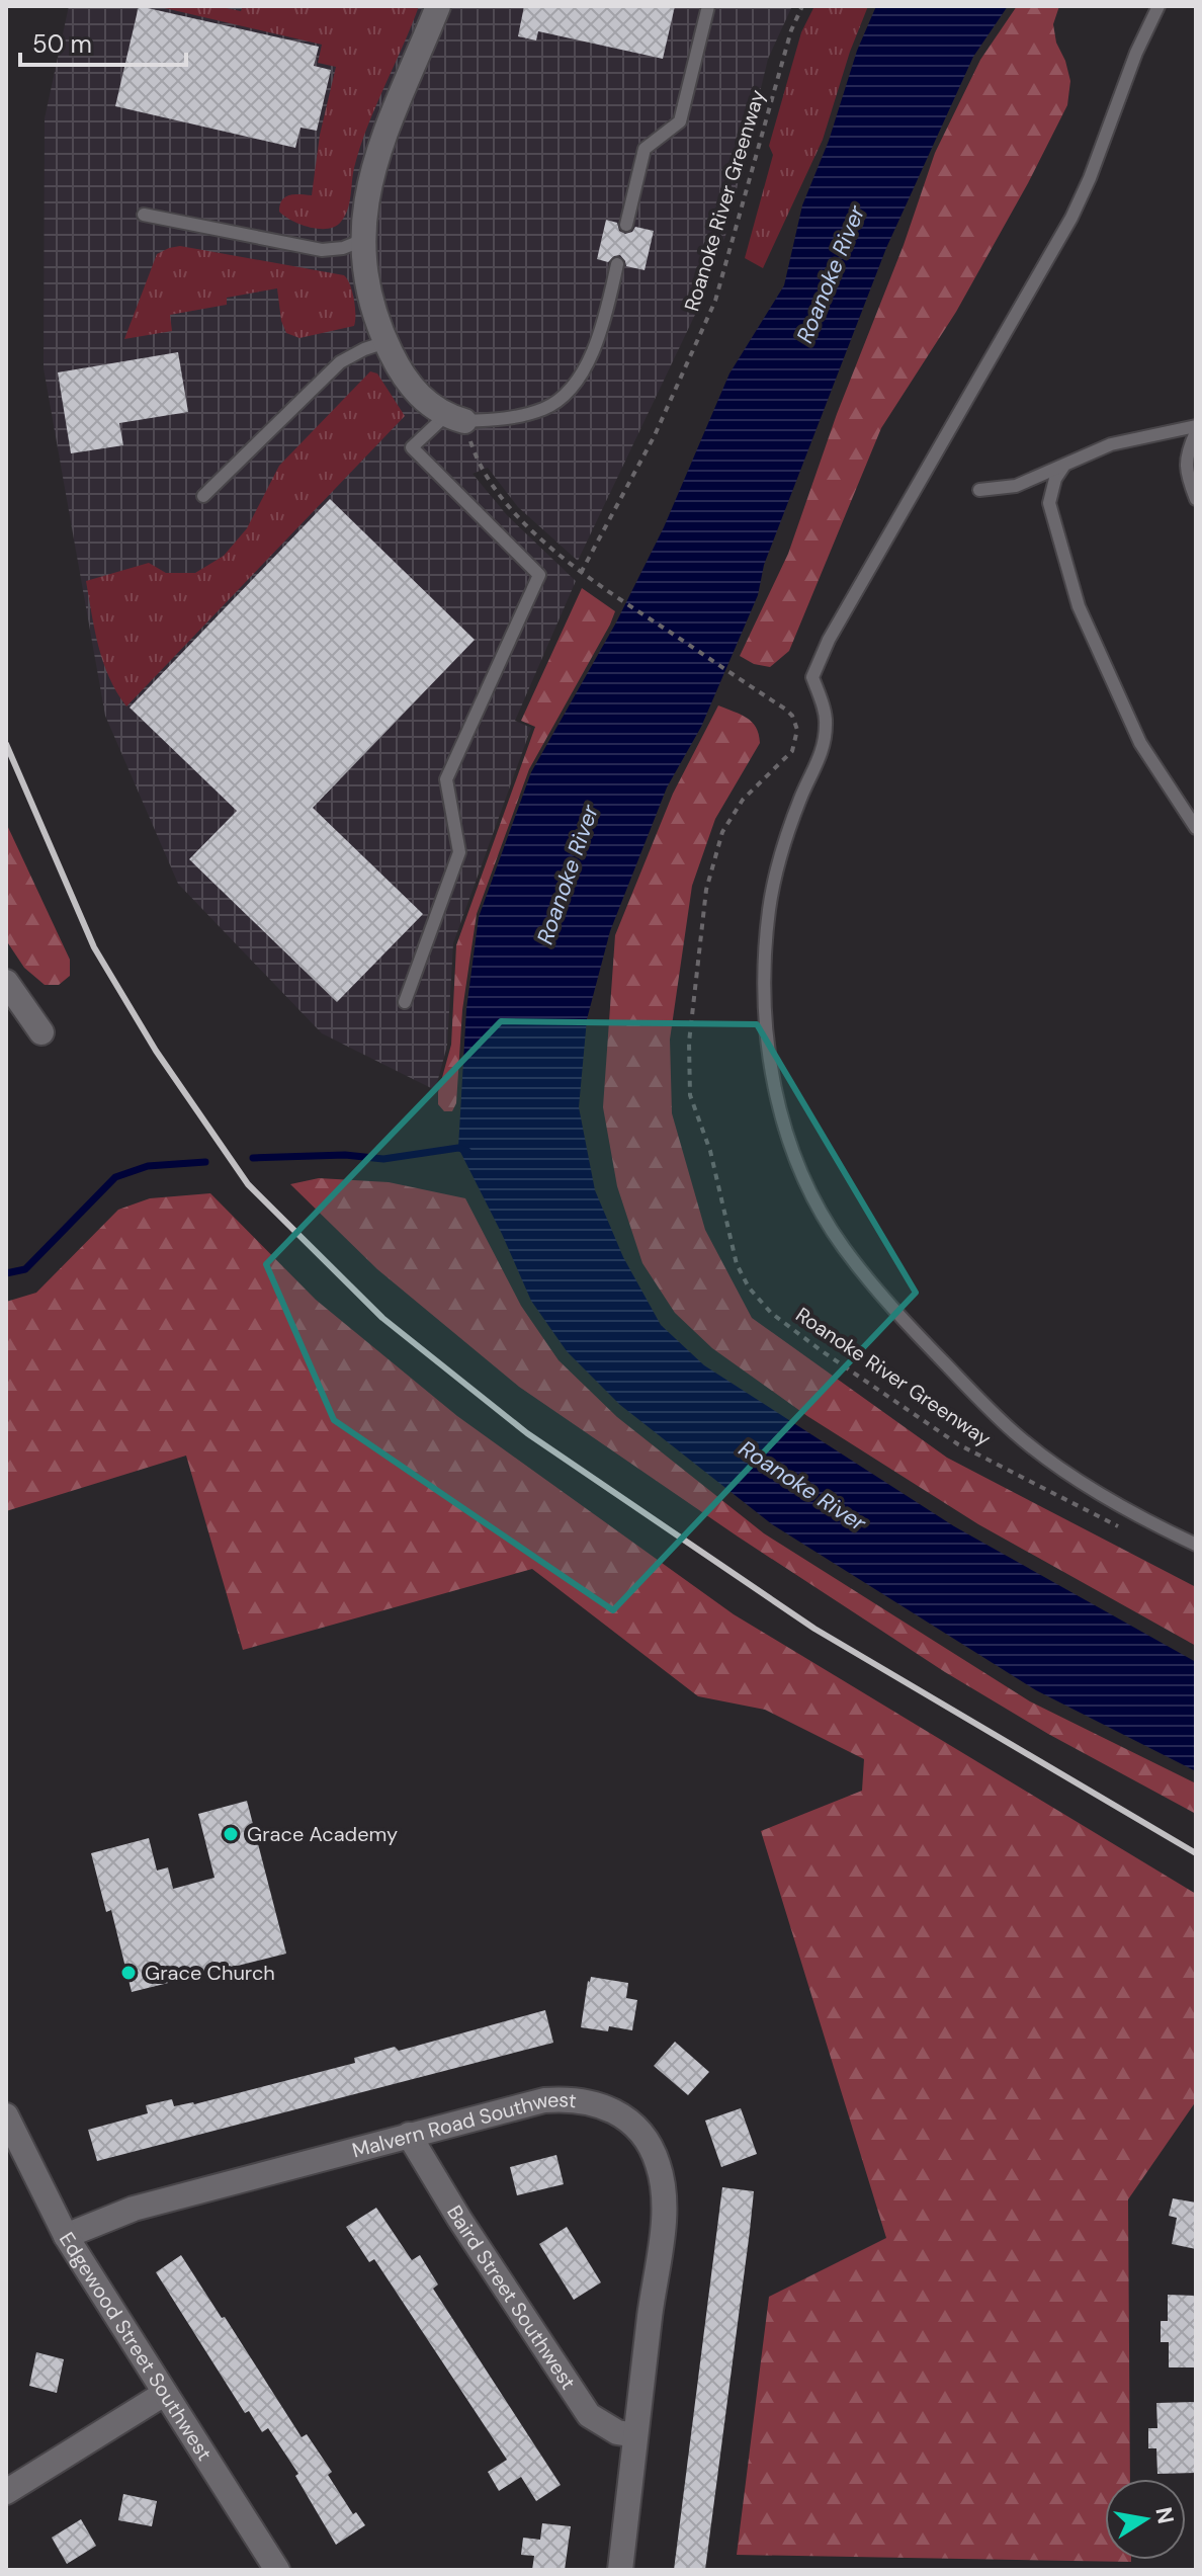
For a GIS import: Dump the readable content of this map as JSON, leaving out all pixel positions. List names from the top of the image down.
{
  "streets": {
    "street": ["Malvern Road Southwest", "Baird Street Southwest", "Edgewood Street Southwest"],
    "path": ["Roanoke River Greenway"]
  },
  "crossings": [
    ["Malvern Road Southwest", "Baird Street Southwest"],
    ["Malvern Road Southwest", "Edgewood Street Southwest"]
  ],
  "water": ["Roanoke River"],
  "places": ["Grace Academy", "Grace Church"],
  "scale_bar": "50 m",
  "north": "right"
}
